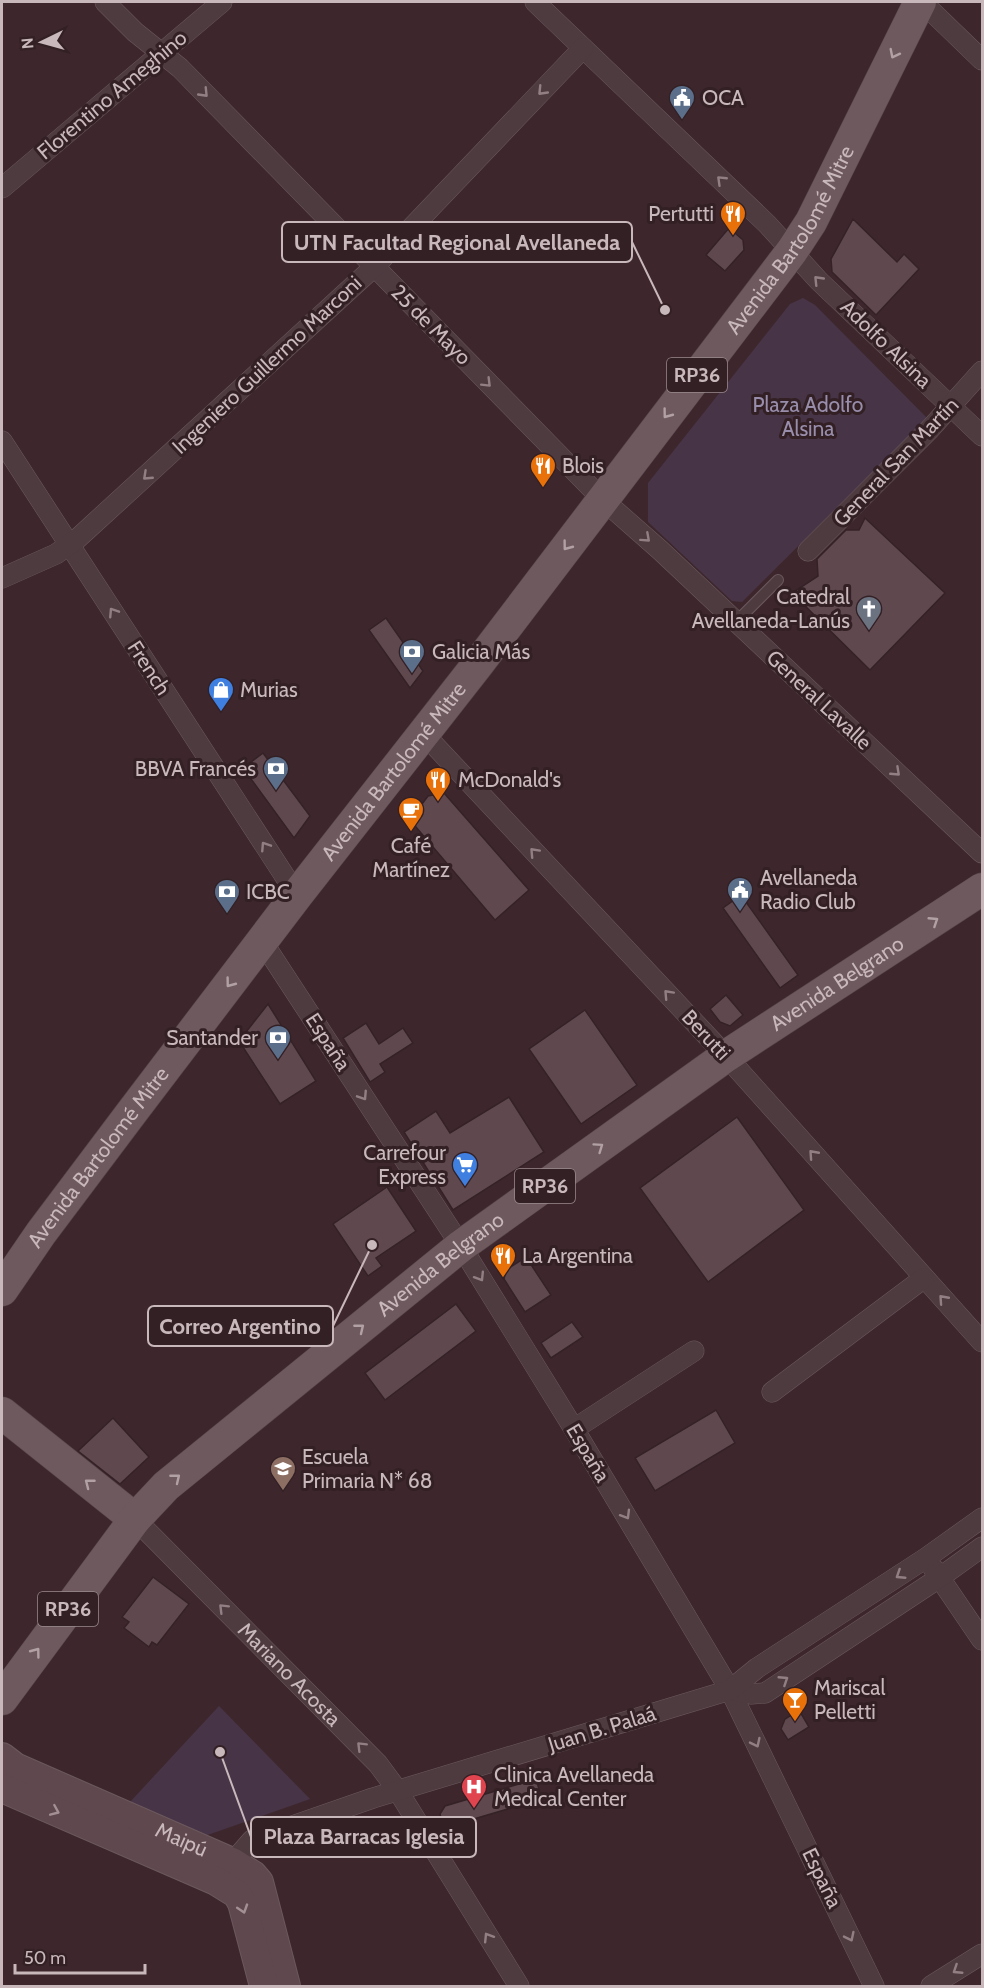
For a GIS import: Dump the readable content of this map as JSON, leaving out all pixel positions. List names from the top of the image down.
{
  "streets": {
    "main road": [
      "Avenida Bartolomé Mitre",
      "RP36",
      "Avenida Belgrano",
      "Mariano Acosta"
    ],
    "street": [
      "Florentino Ameghino",
      "25 de Mayo",
      "Adolfo Alsina",
      "Ingeniero Guillermo Marconi",
      "General San Martín",
      "French",
      "General Lavalle",
      "Berutti",
      "España",
      "Juan B. Palaá",
      "Maipú"
    ]
  },
  "crossings": [
    ["Florentino Ameghino", "25 de Mayo"],
    ["Avenida Bartolomé Mitre", "25 de Mayo"],
    ["Avenida Bartolomé Mitre", "Adolfo Alsina"],
    ["Avenida Bartolomé Mitre", "French"],
    ["Avenida Bartolomé Mitre", "General Lavalle"],
    ["Avenida Bartolomé Mitre", "Berutti"],
    ["Avenida Bartolomé Mitre", "España"],
    ["25 de Mayo", "Ingeniero Guillermo Marconi"],
    ["25 de Mayo", "General Lavalle"],
    ["Adolfo Alsina", "Ingeniero Guillermo Marconi"],
    ["Adolfo Alsina", "General San Martín"],
    ["Ingeniero Guillermo Marconi", "French"],
    ["Avenida Belgrano", "Berutti"],
    ["Avenida Belgrano", "España"],
    ["Avenida Belgrano", "Mariano Acosta"],
    ["España", "Juan B. Palaá"],
    ["Mariano Acosta", "Juan B. Palaá"],
    ["Juan B. Palaá", "Maipú"]
  ],
  "one_way": [
    "Avenida Bartolomé Mitre",
    "25 de Mayo",
    "Adolfo Alsina",
    "Ingeniero Guillermo Marconi",
    "French",
    "General Lavalle",
    "Avenida Belgrano",
    "Berutti",
    "España",
    "Mariano Acosta"
  ],
  "parks": ["Plaza Adolfo Alsina"],
  "places": {
    "public building": ["OCA", "Avellaneda Radio Club"],
    "restaurant": [
      "Pertutti",
      "Blois",
      "McDonald's",
      "La Argentina"
    ],
    "other": ["UTN Facultad Regional Avellaneda", "Correo Argentino", "Plaza Barracas Iglesia"],
    "church": ["Catedral Avellaneda-Lanús"],
    "bank": [
      "Galicia Más",
      "BBVA Francés",
      "ICBC",
      "Santander"
    ],
    "shop": ["Murias"],
    "cafe": ["Café Martínez"],
    "supermarket": ["Carrefour Express"],
    "school or university": ["Escuela Primaria N* 68"],
    "bar": ["Mariscal Pelletti"],
    "hospital": ["Clinica Avellaneda Medical Center"]
  },
  "scale_bar": "50 m",
  "north": "left"
}
